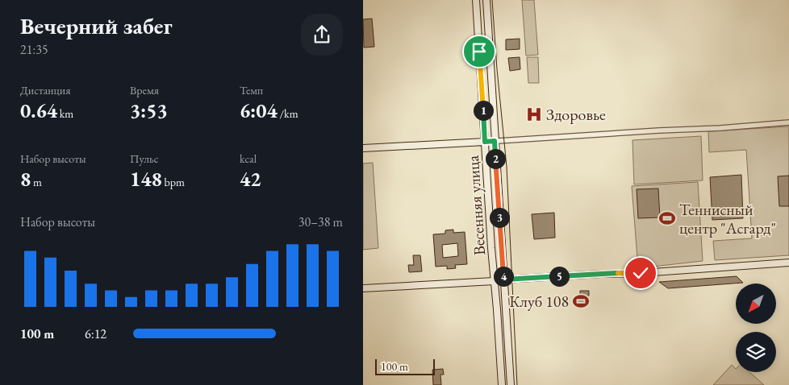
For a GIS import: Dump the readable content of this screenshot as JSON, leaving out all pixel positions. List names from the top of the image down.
{
  "streets": {
    "street": ["Весенняя улица"]
  },
  "places": {
    "hospital": ["Здоровье"],
    "sports": ["Теннисный центр \"Асгард\"", "Клуб 108"]
  },
  "scale_bar": "100 m",
  "north": "bottom left",
  "page": {
    "heading": ["Вечерний забег", "21:35"],
    "stats": [
      ["Дистанция", "0.64 km"],
      ["Время", "3:53"],
      ["Темп", "6:04 /km"],
      ["Набор высоты", "8 m"],
      ["Пульс", "148 bpm"],
      ["kcal", "42"]
    ],
    "pins": [
      "1",
      "2",
      "3",
      "4",
      "5"
    ],
    "chart": ["Набор высоты", "30–38 m"],
    "list": [
      {
        "name": "100 m",
        "note": "6:12"
      }
    ],
    "scale": "100 m"
  }
}
